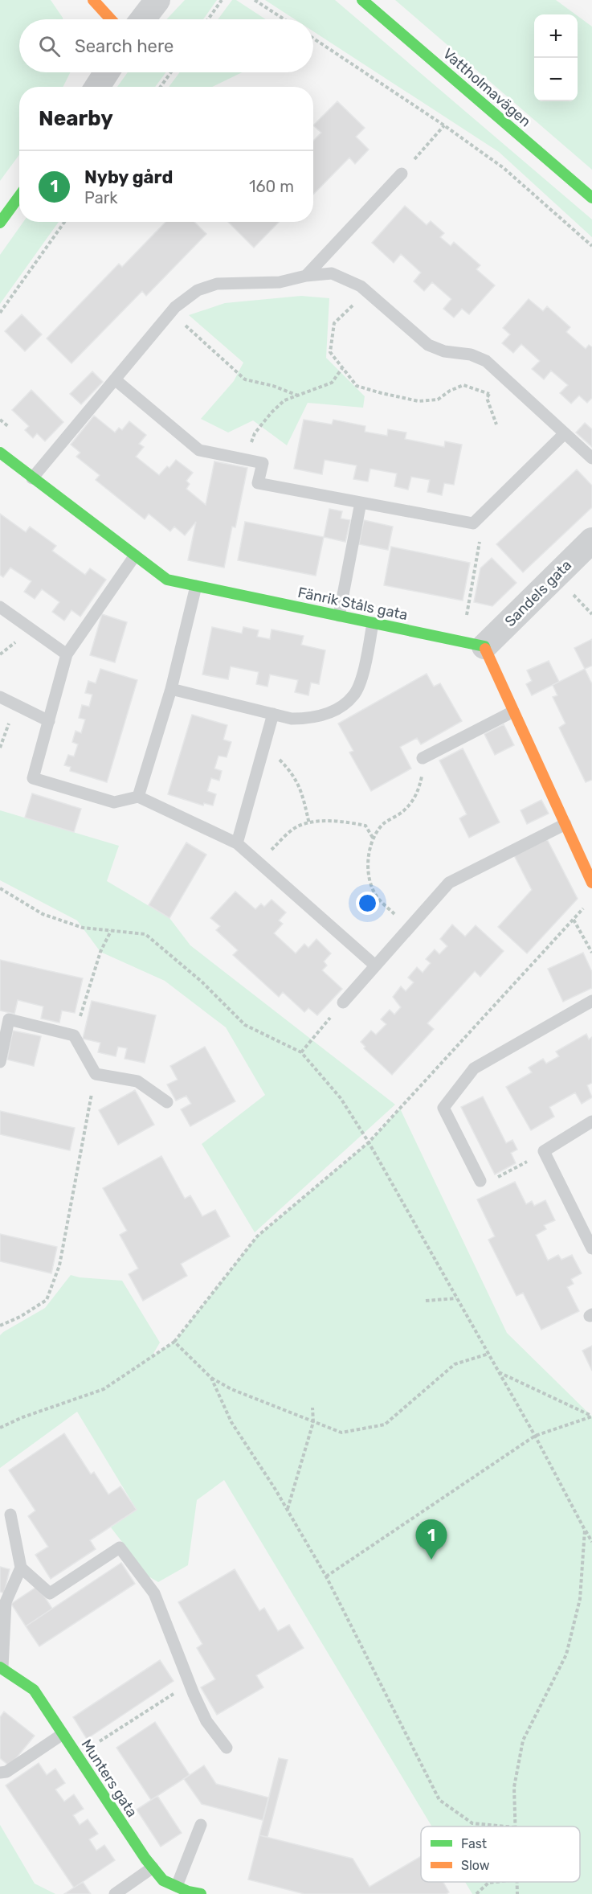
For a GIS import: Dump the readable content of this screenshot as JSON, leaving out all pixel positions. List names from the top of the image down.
{
  "streets": {
    "street": [
      "Vattholmavägen",
      "Sandels gata",
      "Fänrik Ståls gata",
      "Munters gata"
    ]
  },
  "crossings": [
    ["Sandels gata", "Fänrik Ståls gata"]
  ],
  "legend": ["Fast", "Slow"],
  "page": {
    "map_buttons": ["+", "−"],
    "search": "Search here",
    "heading": "Nearby",
    "list": [
      {
        "mark": "1",
        "name": "Nyby gård",
        "note": "Park",
        "value": "160 m"
      }
    ],
    "pins": "1"
  }
}
